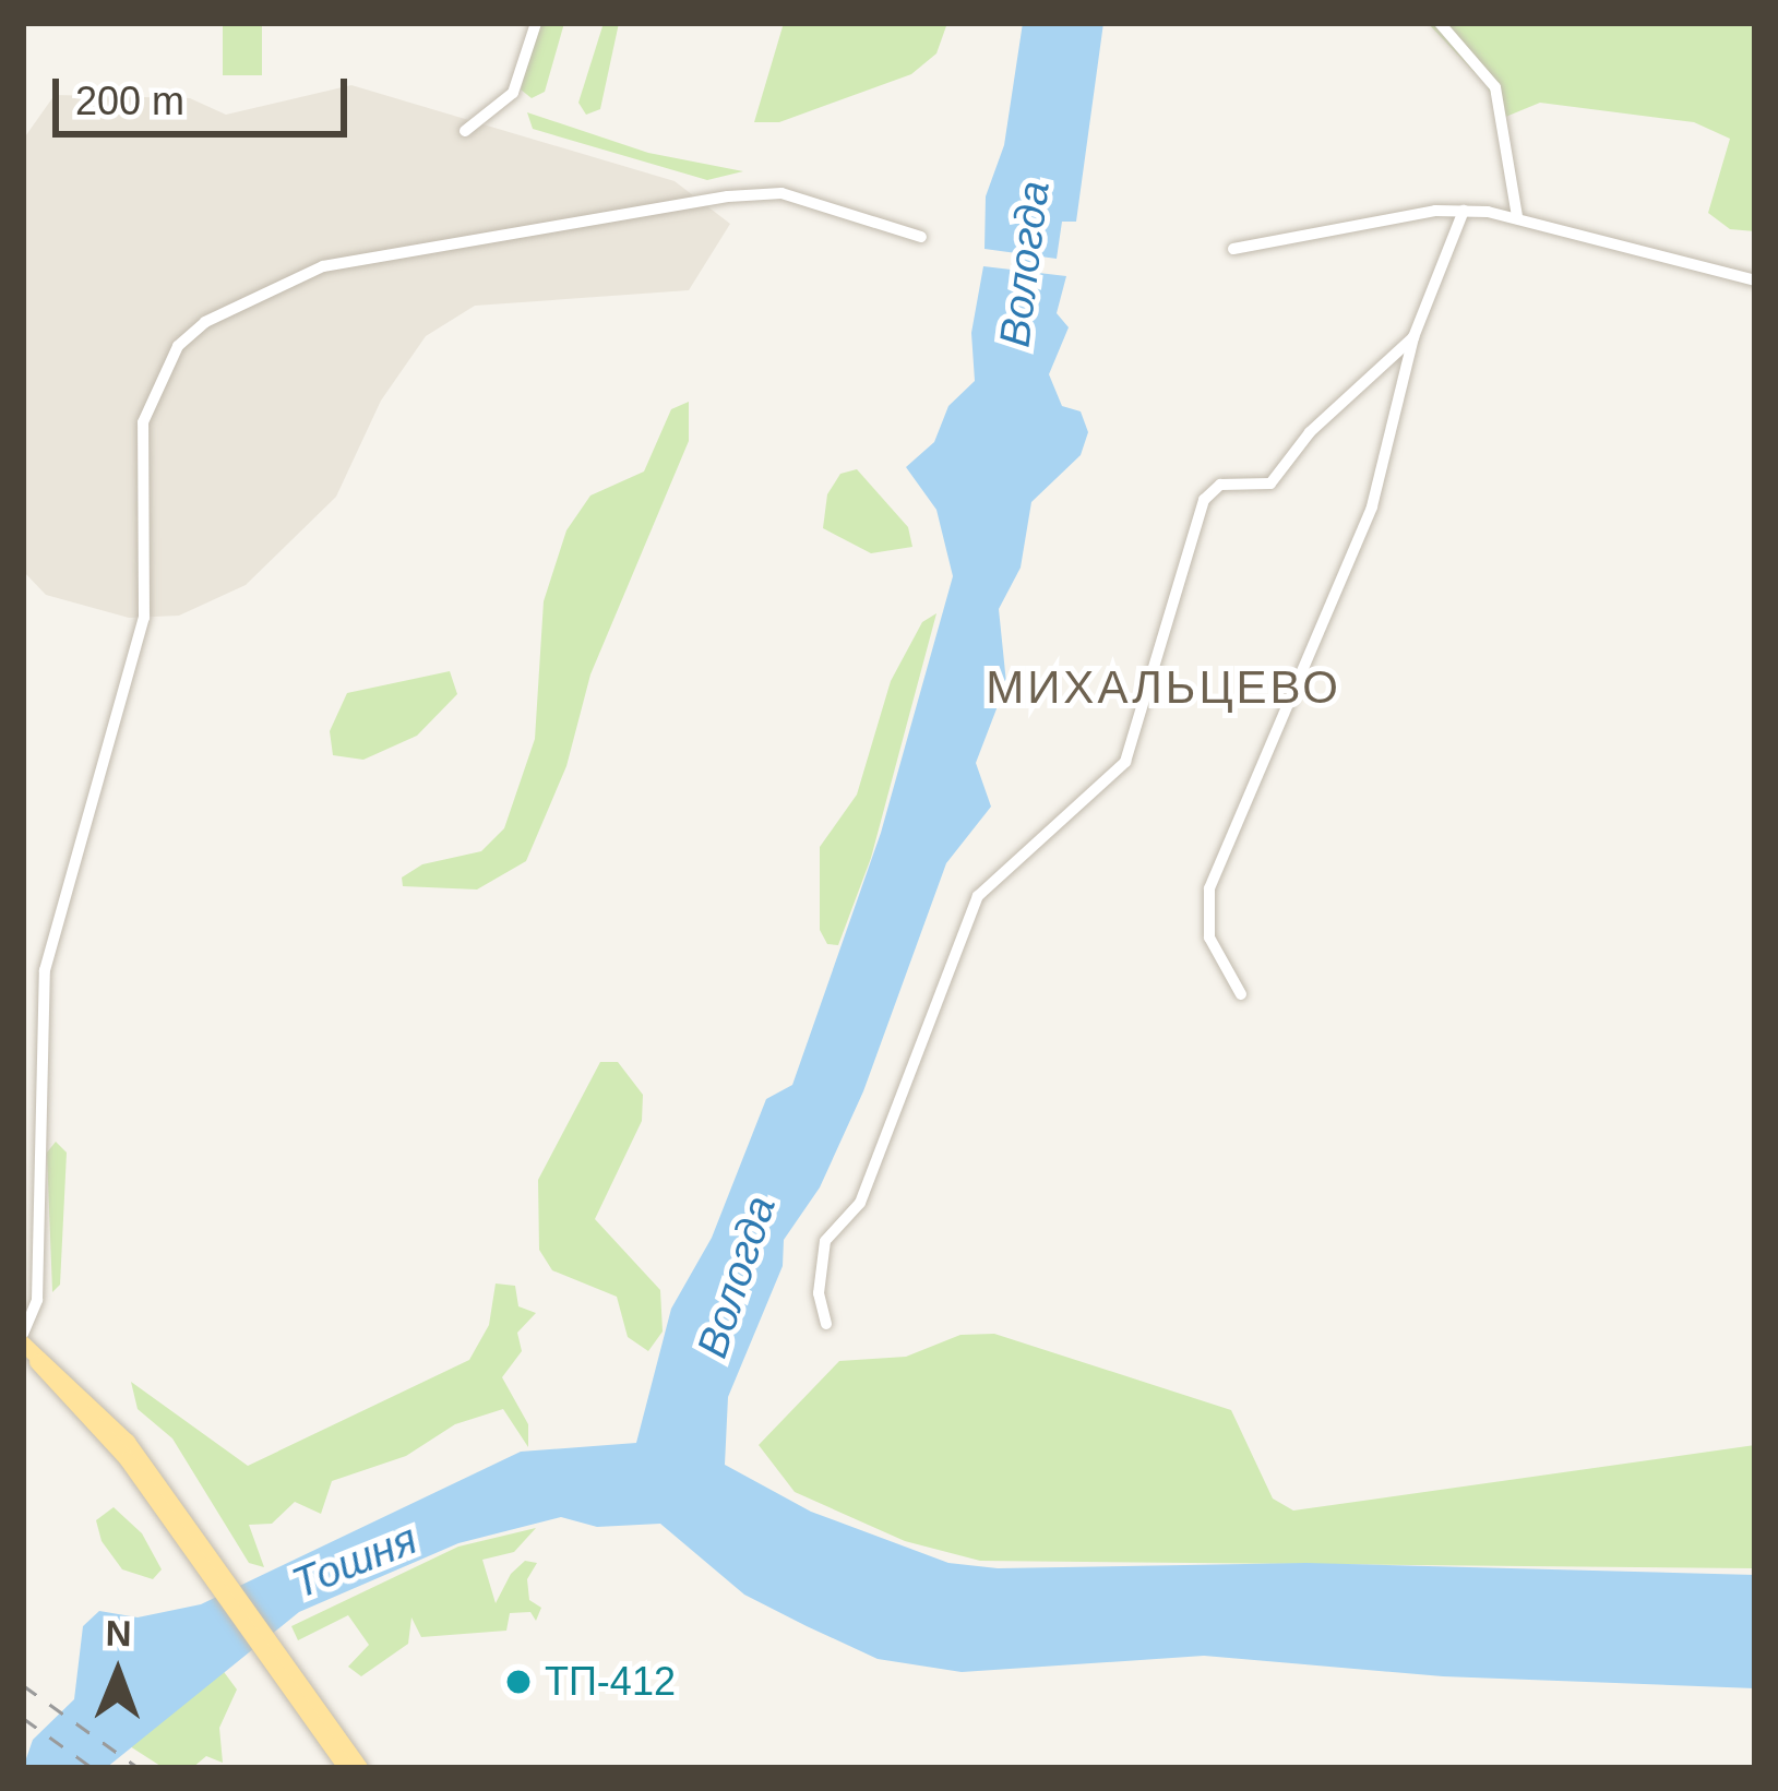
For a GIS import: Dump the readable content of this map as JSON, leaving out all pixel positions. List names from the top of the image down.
{
  "districts": ["МИХАЛЬЦЕВО"],
  "water": ["Вологда", "Тошня"],
  "places": ["ТП-412"],
  "scale_bar": "200 m",
  "north": "top"
}
